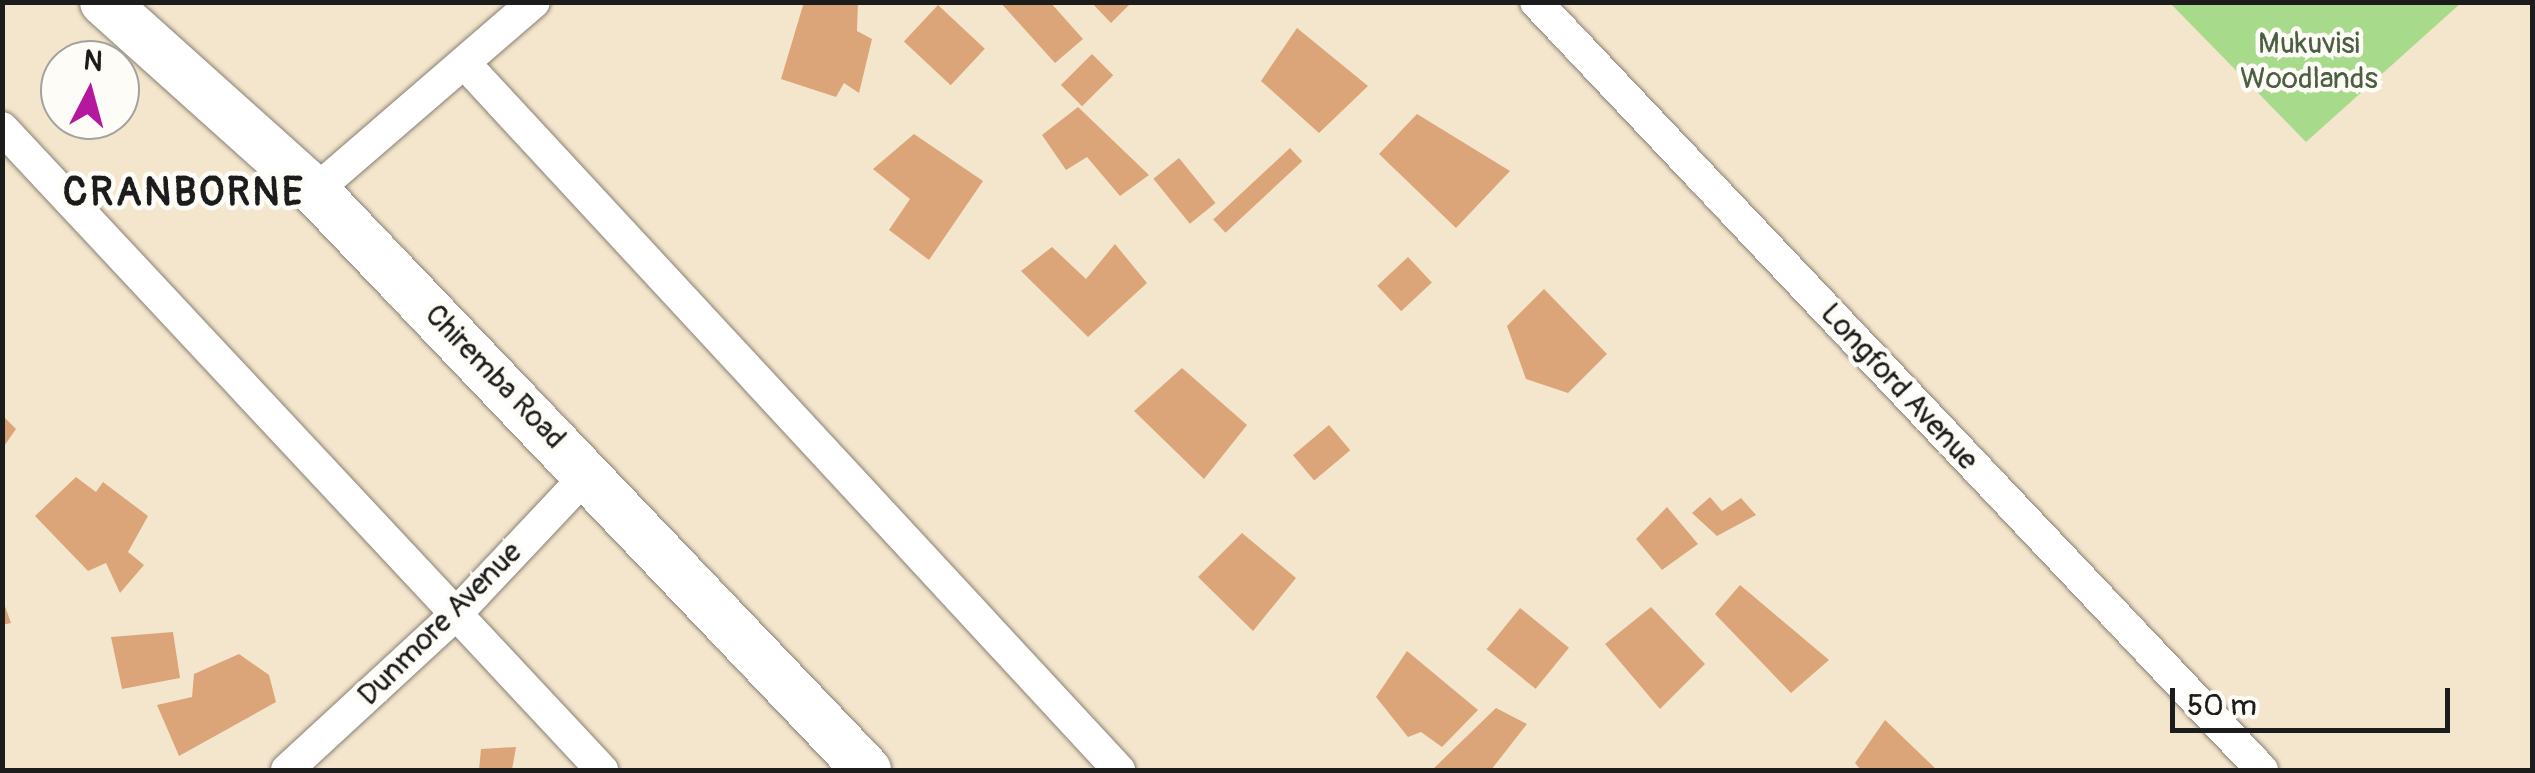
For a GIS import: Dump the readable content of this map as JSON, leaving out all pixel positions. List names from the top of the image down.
{
  "streets": {
    "main road": ["Chiremba Road"],
    "street": ["Longford Avenue", "Dunmore Avenue"]
  },
  "crossings": [
    ["Chiremba Road", "Dunmore Avenue"]
  ],
  "districts": ["CRANBORNE"],
  "parks": ["Mukuvisi Woodlands"],
  "scale_bar": "50 m",
  "north": "top"
}
